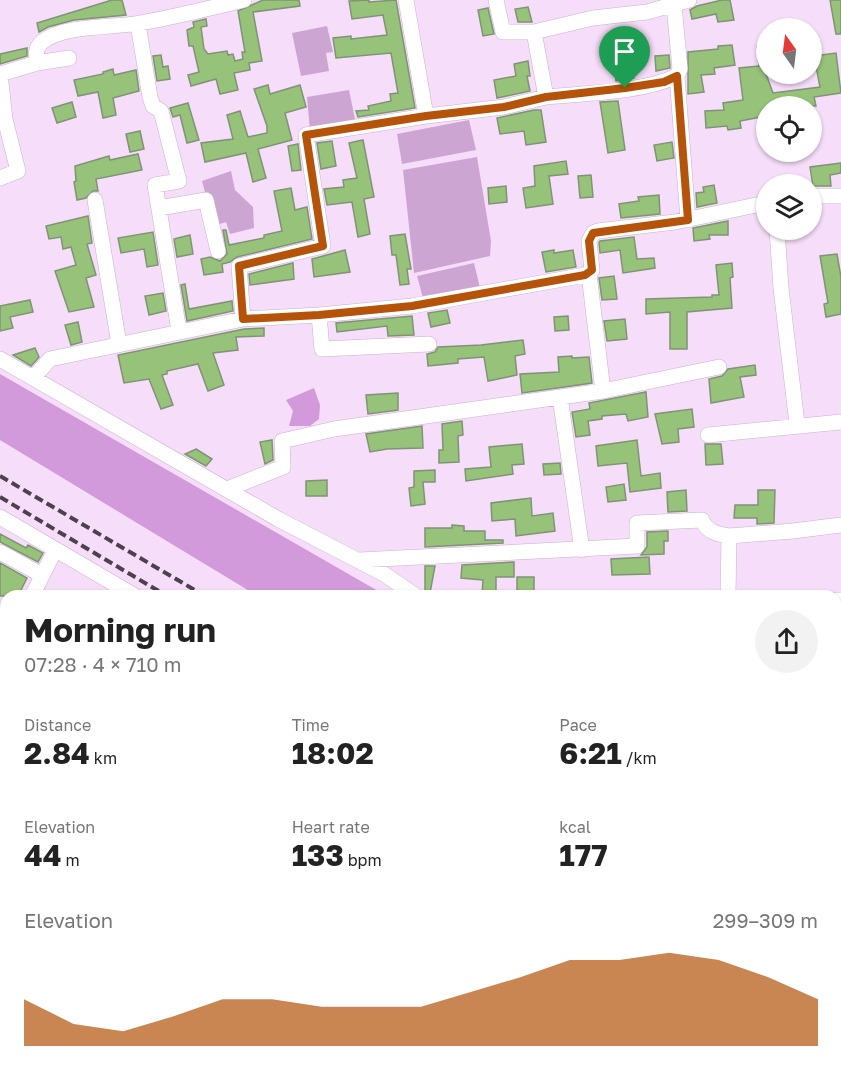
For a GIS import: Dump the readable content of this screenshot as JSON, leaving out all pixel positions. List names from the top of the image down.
{
  "north": "top",
  "page": {
    "heading": ["Morning run", "07:28 · 4 × 710 m"],
    "stats": [
      ["Distance", "2.84 km"],
      ["Time", "18:02"],
      ["Pace", "6:21 /km"],
      ["Elevation", "44 m"],
      ["Heart rate", "133 bpm"],
      ["kcal", "177"]
    ],
    "chart": ["Elevation", "299–309 m"]
  }
}
